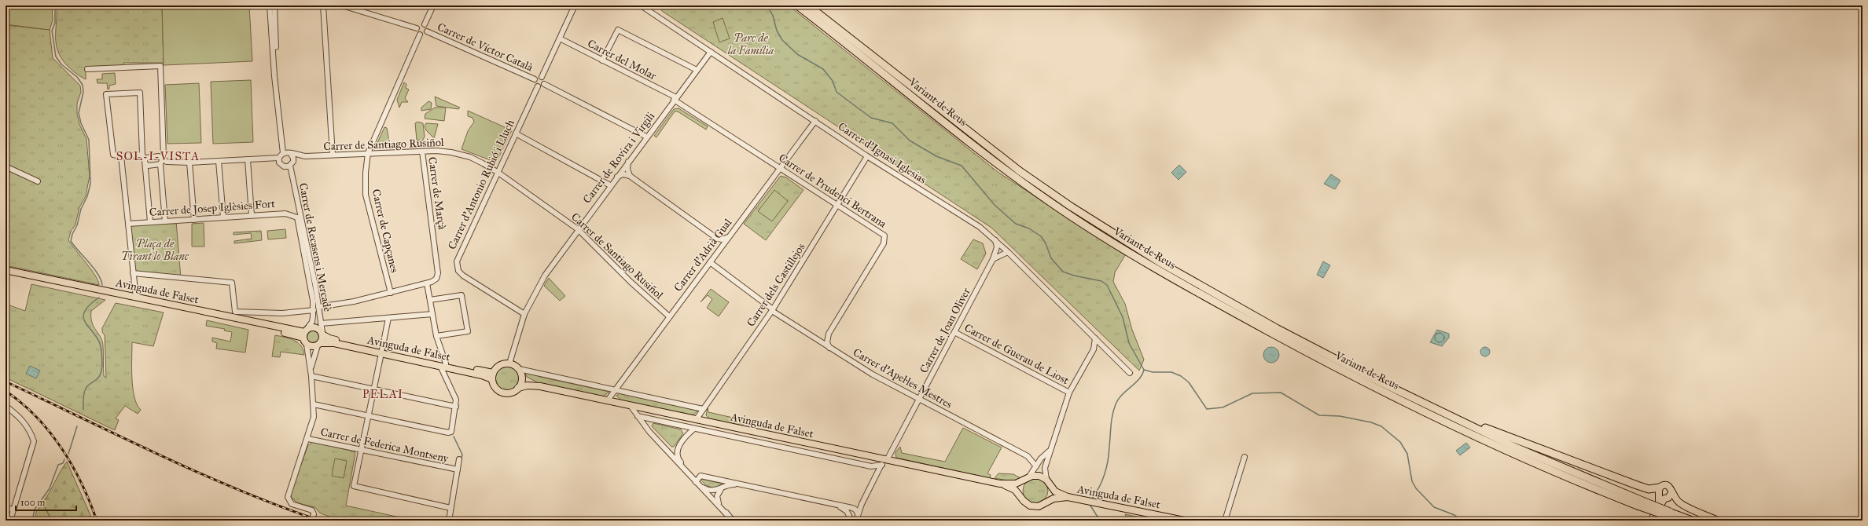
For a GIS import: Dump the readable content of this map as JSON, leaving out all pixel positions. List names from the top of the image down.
{
  "streets": {
    "highway": ["Variant de Reus"],
    "main road": ["Avinguda de Falset"],
    "street": [
      "Carrer de Víctor Català",
      "Carrer del Molar",
      "Carrer de Santiago Rusiñol",
      "Carrer d'Ignasi Iglesias",
      "Carrer de Rovira i Virgili",
      "Carrer d'Antonio Rubió i Lluch",
      "Carrer de Prudenci Bertrana",
      "Carrer de Marçà",
      "Carrer de Josep Iglèsies Fort",
      "Carrer de Capçanes",
      "Carrer de Recasens i Mercadè",
      "Carrer d'Adrià Gual",
      "Carrer dels Castillejos",
      "Carrer de Joan Oliver",
      "Carrer de Guerau de Liost",
      "Carrer d'Apel·les Mestres",
      "Carrer de Federica Montseny"
    ]
  },
  "crossings": [
    ["Carrer de Víctor Català", "Carrer d'Antonio Rubió i Lluch"],
    ["Carrer de Víctor Català", "Carrer de Capçanes"],
    ["Carrer del Molar", "Carrer de Rovira i Virgili"],
    ["Carrer del Molar", "Carrer de Prudenci Bertrana"],
    ["Carrer de Santiago Rusiñol", "Carrer de Rovira i Virgili"],
    ["Carrer de Santiago Rusiñol", "Carrer d'Antonio Rubió i Lluch"],
    ["Carrer de Santiago Rusiñol", "Carrer de Marçà"],
    ["Carrer de Santiago Rusiñol", "Carrer de Capçanes"],
    ["Carrer de Santiago Rusiñol", "Carrer d'Adrià Gual"],
    ["Carrer d'Ignasi Iglesias", "Carrer de Rovira i Virgili"],
    ["Carrer d'Ignasi Iglesias", "Carrer d'Adrià Gual"],
    ["Carrer d'Ignasi Iglesias", "Carrer dels Castillejos"],
    ["Carrer d'Ignasi Iglesias", "Carrer de Joan Oliver"],
    ["Carrer de Rovira i Virgili", "Carrer d'Antonio Rubió i Lluch"],
    ["Carrer de Rovira i Virgili", "Carrer de Prudenci Bertrana"],
    ["Carrer de Rovira i Virgili", "Avinguda de Falset"],
    ["Carrer de Prudenci Bertrana", "Carrer d'Adrià Gual"],
    ["Carrer de Prudenci Bertrana", "Carrer dels Castillejos"],
    ["Carrer de Josep Iglèsies Fort", "Carrer de Recasens i Mercadè"],
    ["Carrer de Recasens i Mercadè", "Avinguda de Falset"],
    ["Carrer d'Adrià Gual", "Avinguda de Falset"],
    ["Carrer d'Adrià Gual", "Carrer d'Apel·les Mestres"],
    ["Carrer dels Castillejos", "Avinguda de Falset"],
    ["Carrer dels Castillejos", "Carrer d'Apel·les Mestres"],
    ["Avinguda de Falset", "Carrer de Joan Oliver"],
    ["Carrer de Joan Oliver", "Carrer de Guerau de Liost"],
    ["Carrer de Joan Oliver", "Carrer d'Apel·les Mestres"]
  ],
  "districts": ["SOL-I-VISTA", "PELAI"],
  "parks": ["Parc de la Família", "Plaça de Tirant lo Blanc"],
  "scale_bar": "100 m"
}
